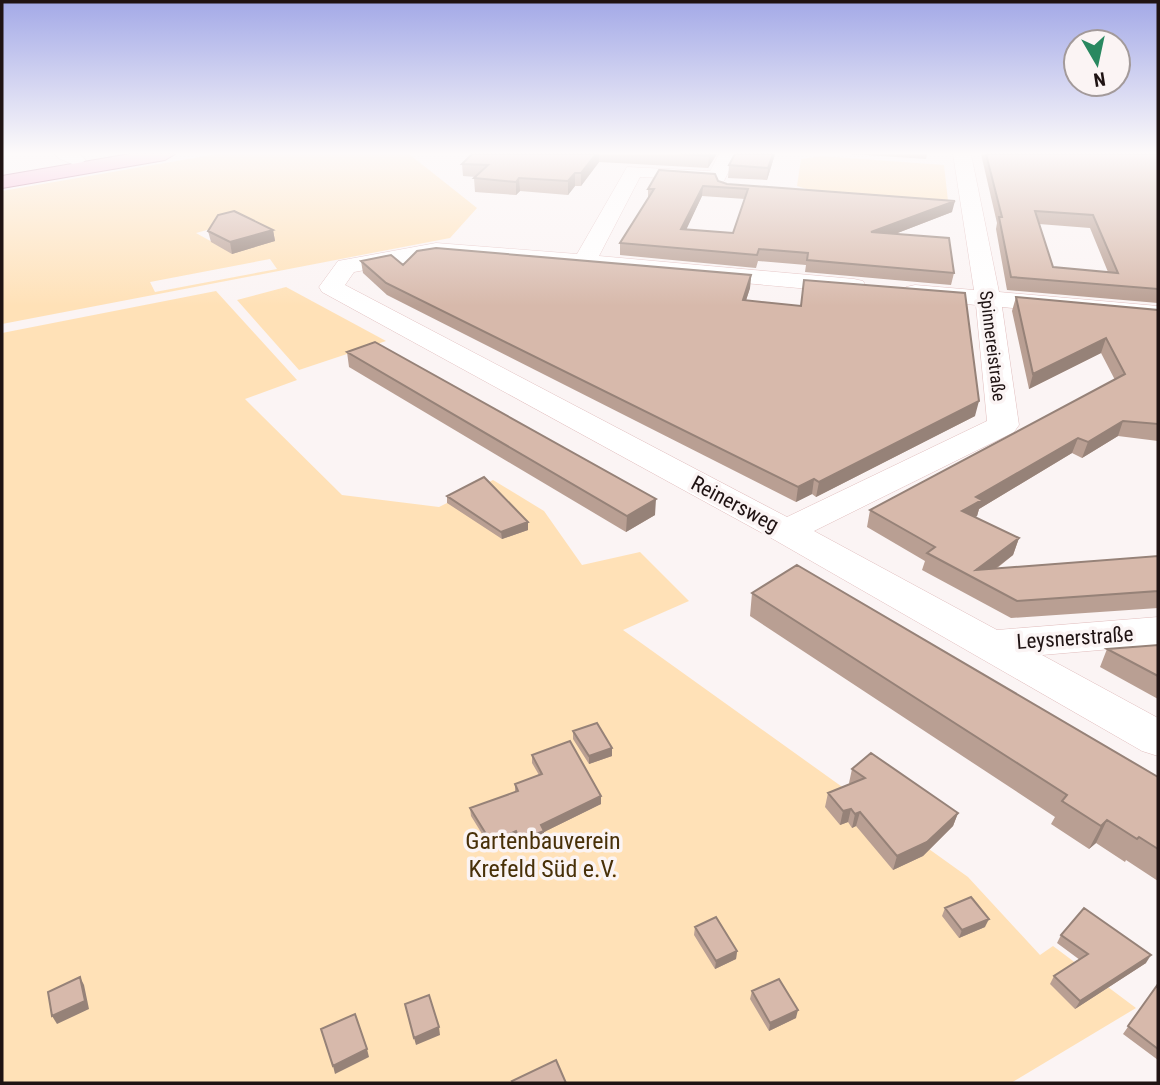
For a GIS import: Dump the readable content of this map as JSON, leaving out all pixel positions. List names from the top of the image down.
{
  "streets": {
    "street": ["Spinnereistraße", "Reinersweg", "Leysnerstraße"]
  },
  "crossings": [
    ["Spinnereistraße", "Reinersweg"],
    ["Reinersweg", "Leysnerstraße"]
  ],
  "parks": ["Gartenbauverein Krefeld Süd e.V."],
  "north": "bottom"
}
